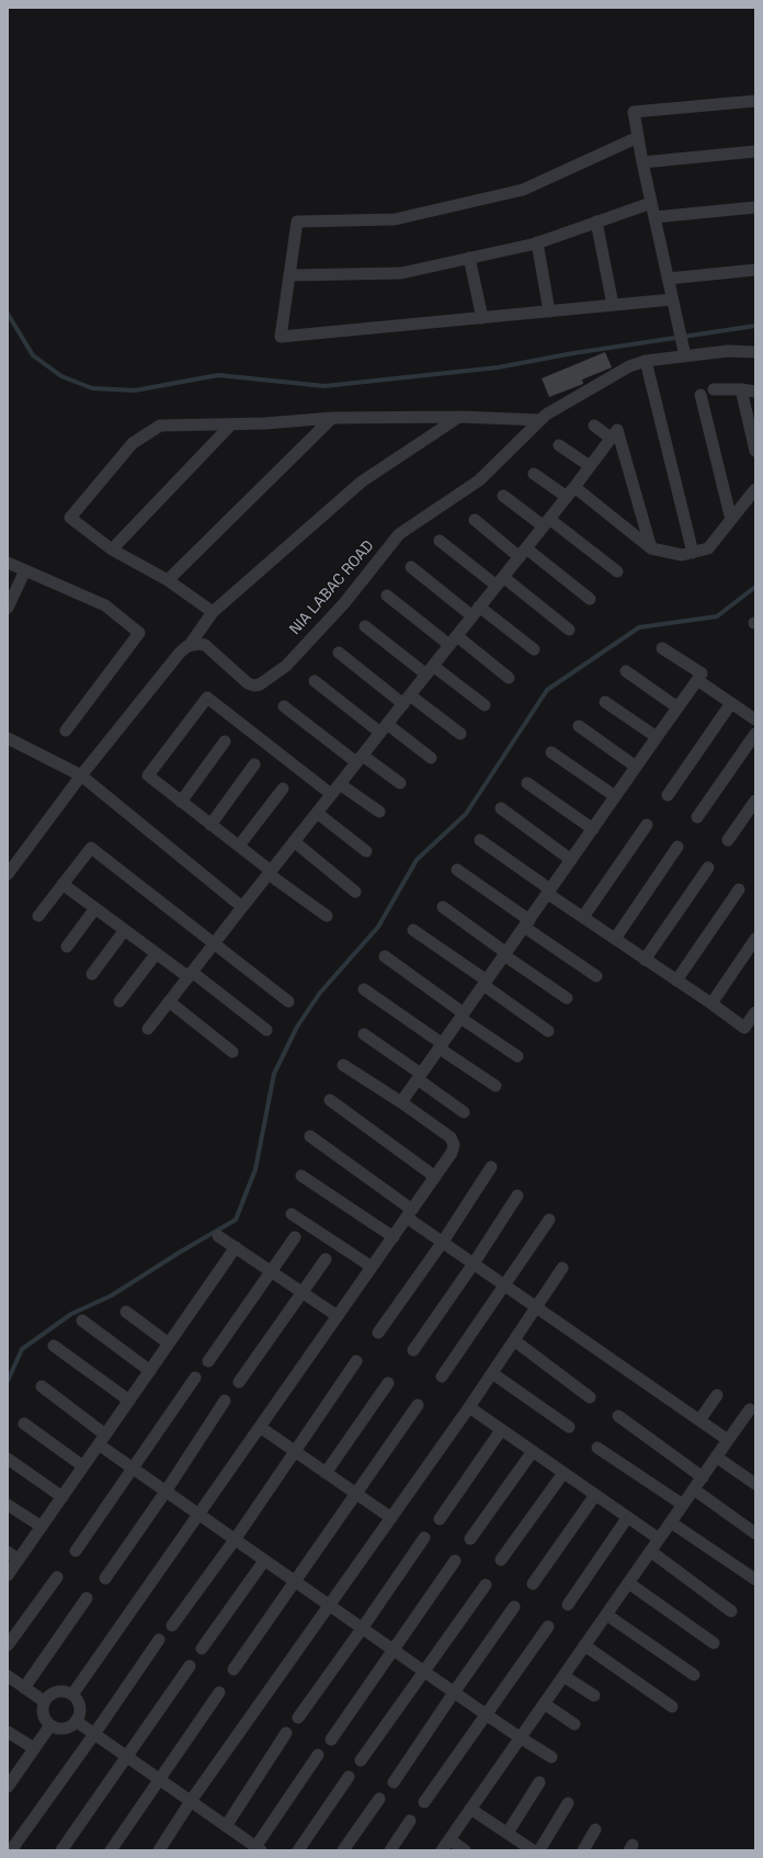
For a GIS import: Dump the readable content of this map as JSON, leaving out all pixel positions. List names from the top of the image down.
{
  "streets": {
    "street": ["NIA LABAC ROAD"]
  }
}
